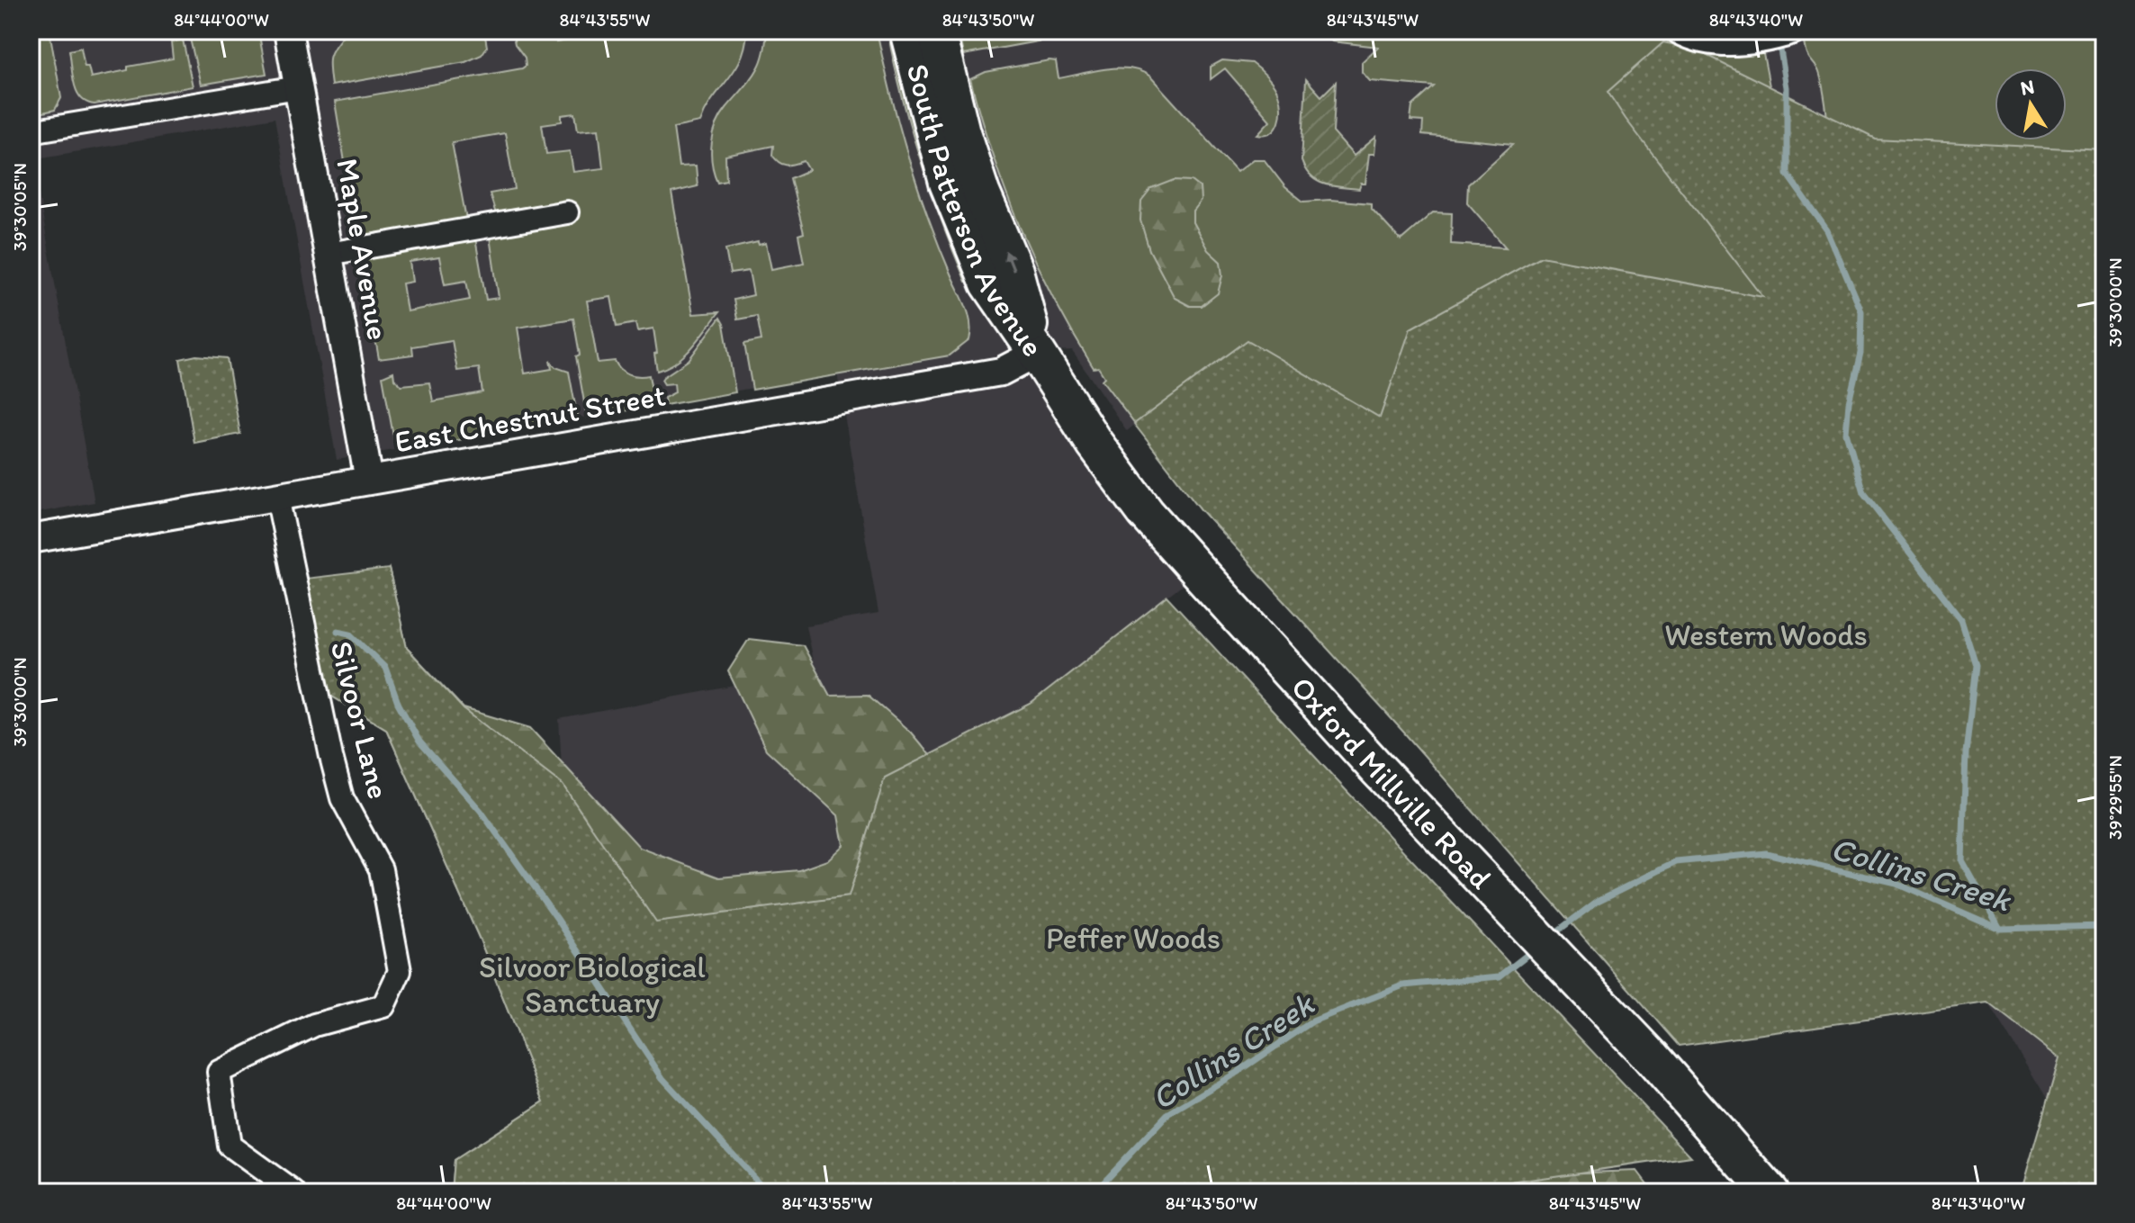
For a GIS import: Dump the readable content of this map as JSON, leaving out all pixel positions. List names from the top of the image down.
{
  "streets": {
    "highway": ["South Patterson Avenue", "Oxford Millville Road"],
    "street": ["Maple Avenue", "East Chestnut Street", "Silvoor Lane"]
  },
  "crossings": [
    ["South Patterson Avenue", "East Chestnut Street"],
    ["South Patterson Avenue", "Oxford Millville Road"],
    ["Maple Avenue", "East Chestnut Street"],
    ["East Chestnut Street", "Silvoor Lane"],
    ["East Chestnut Street", "Oxford Millville Road"]
  ],
  "water": ["Collins Creek"],
  "parks": ["Western Woods", "Peffer Woods", "Silvoor Biological Sanctuary"],
  "north": "top",
  "coordinates": [
    "84°44'00\"W",
    "84°43'55\"W",
    "84°43'50\"W",
    "84°43'45\"W",
    "84°43'40\"W",
    "39°30'05\"N",
    "39°30'00\"N",
    "39°29'55\"N"
  ]
}
